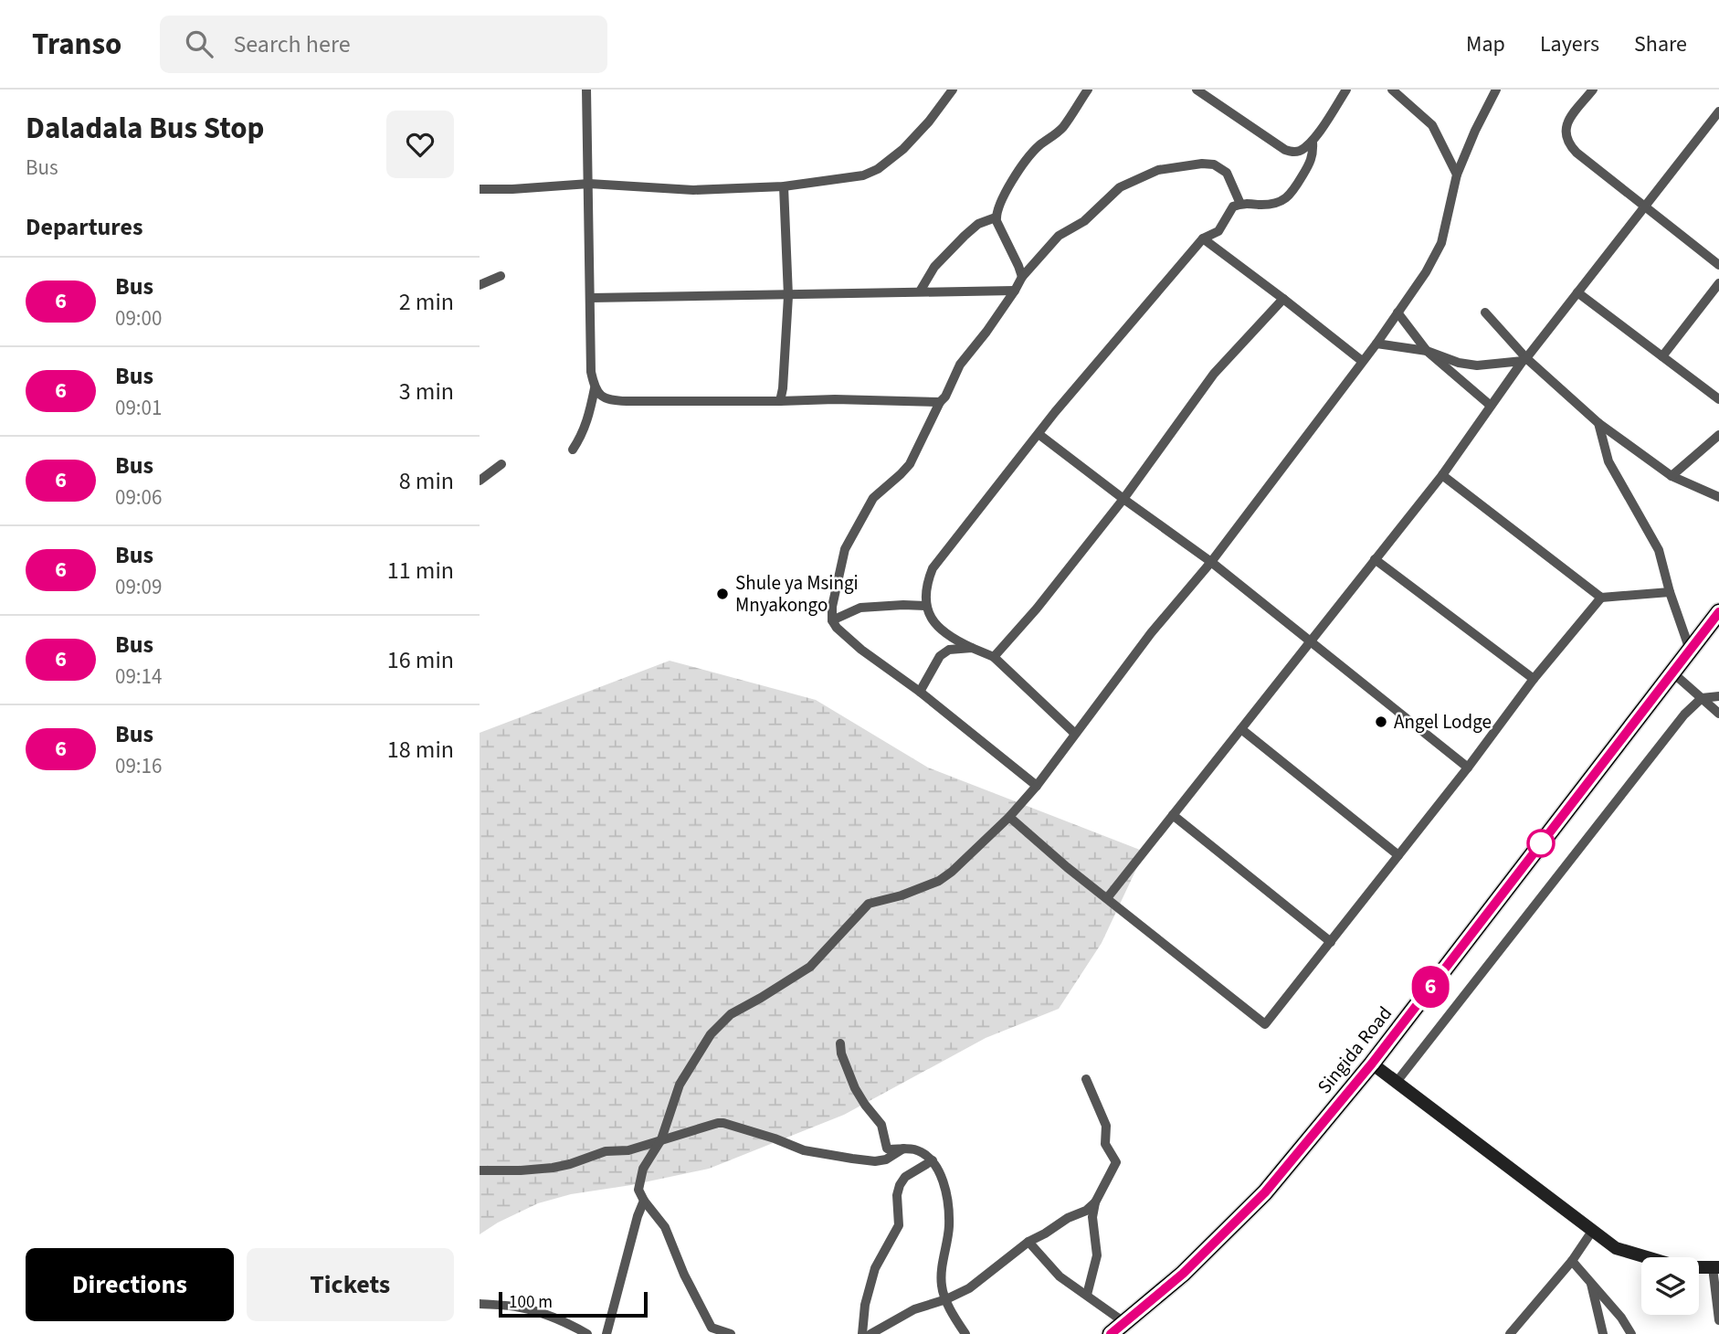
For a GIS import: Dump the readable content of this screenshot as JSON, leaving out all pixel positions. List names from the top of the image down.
{
  "streets": {
    "highway": ["Singida Road"]
  },
  "places": ["Shule ya Msingi Mnyakongo", "Angel Lodge"],
  "lines": ["bus line 6"],
  "scale_bar": "100 m",
  "page": {
    "header": "Transo",
    "search": "Search here",
    "nav": ["Map", "Layers", "Share"],
    "heading": [
      ["Daladala Bus Stop", "Bus"],
      "Departures"
    ],
    "on_map": "6",
    "list": [
      {
        "mark": "6",
        "name": "Bus",
        "note": "09:00",
        "value": "2 min"
      },
      {
        "mark": "6",
        "name": "Bus",
        "note": "09:01",
        "value": "3 min"
      },
      {
        "mark": "6",
        "name": "Bus",
        "note": "09:06",
        "value": "8 min"
      },
      {
        "mark": "6",
        "name": "Bus",
        "note": "09:09",
        "value": "11 min"
      },
      {
        "mark": "6",
        "name": "Bus",
        "note": "09:14",
        "value": "16 min"
      },
      {
        "mark": "6",
        "name": "Bus",
        "note": "09:16",
        "value": "18 min"
      }
    ],
    "buttons": ["Directions", "Tickets"],
    "scale": "100 m"
  }
}
